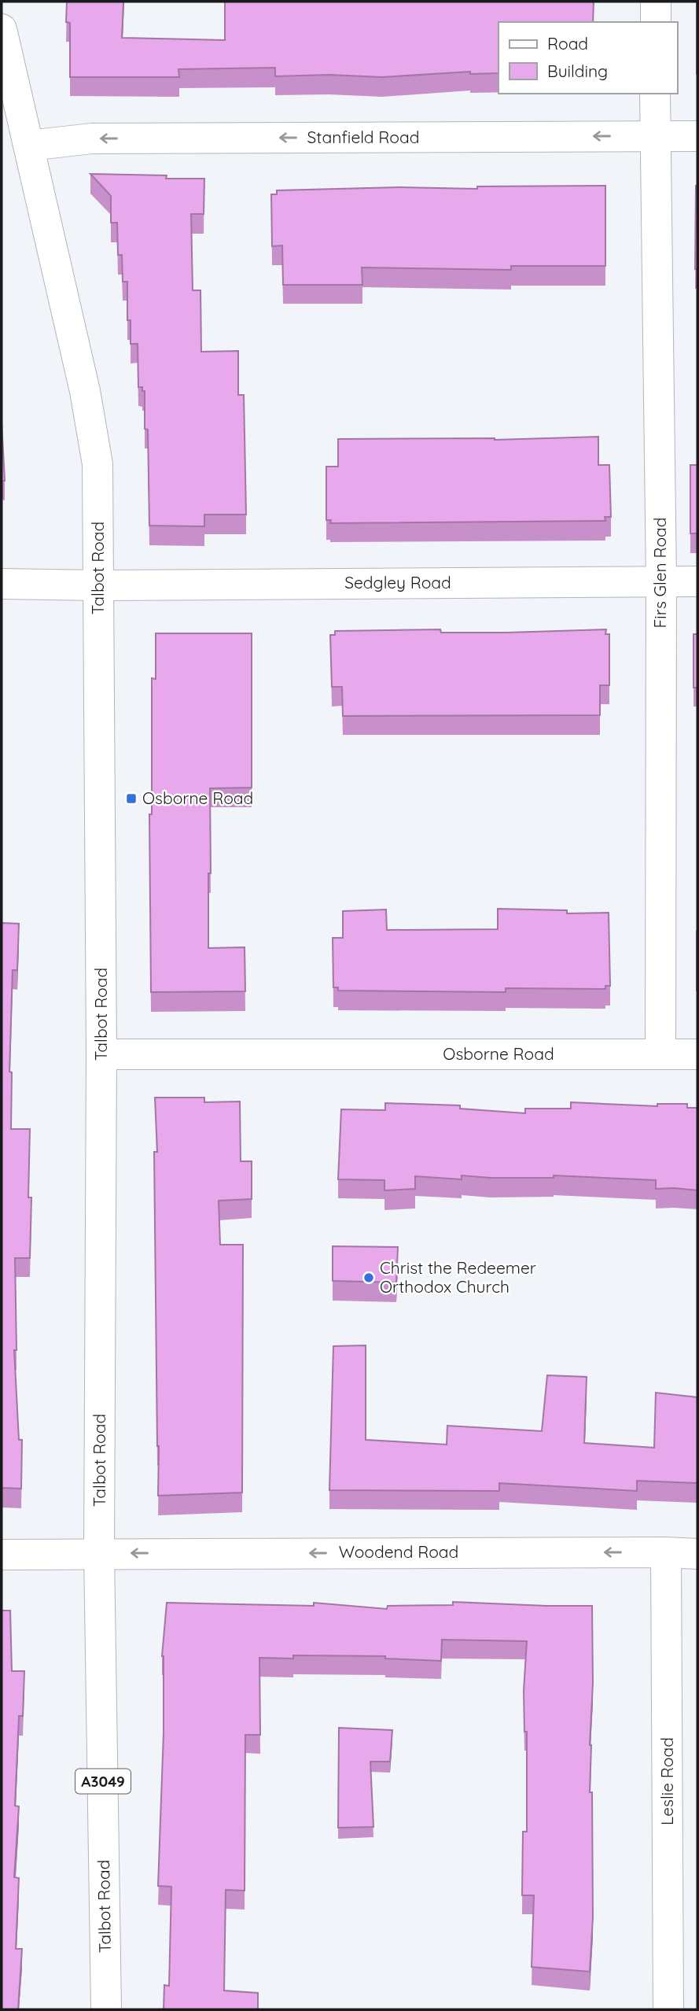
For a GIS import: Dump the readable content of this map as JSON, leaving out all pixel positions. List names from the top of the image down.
{
  "streets": {
    "street": [
      "Stanfield Road",
      "Talbot Road",
      "Firs Glen Road",
      "Sedgley Road",
      "Osborne Road",
      "Woodend Road",
      "A3049",
      "Leslie Road"
    ]
  },
  "crossings": [
    ["Stanfield Road", "Talbot Road"],
    ["Stanfield Road", "Firs Glen Road"],
    ["Talbot Road", "Sedgley Road"],
    ["Talbot Road", "Osborne Road"],
    ["Talbot Road", "Woodend Road"],
    ["Firs Glen Road", "Sedgley Road"],
    ["Firs Glen Road", "Osborne Road"],
    ["Woodend Road", "Leslie Road"]
  ],
  "one_way": ["Stanfield Road", "Woodend Road"],
  "places": {
    "transit": ["Osborne Road"],
    "other": ["Christ the Redeemer Orthodox Church"]
  },
  "legend": ["Road", "Building"]
}
